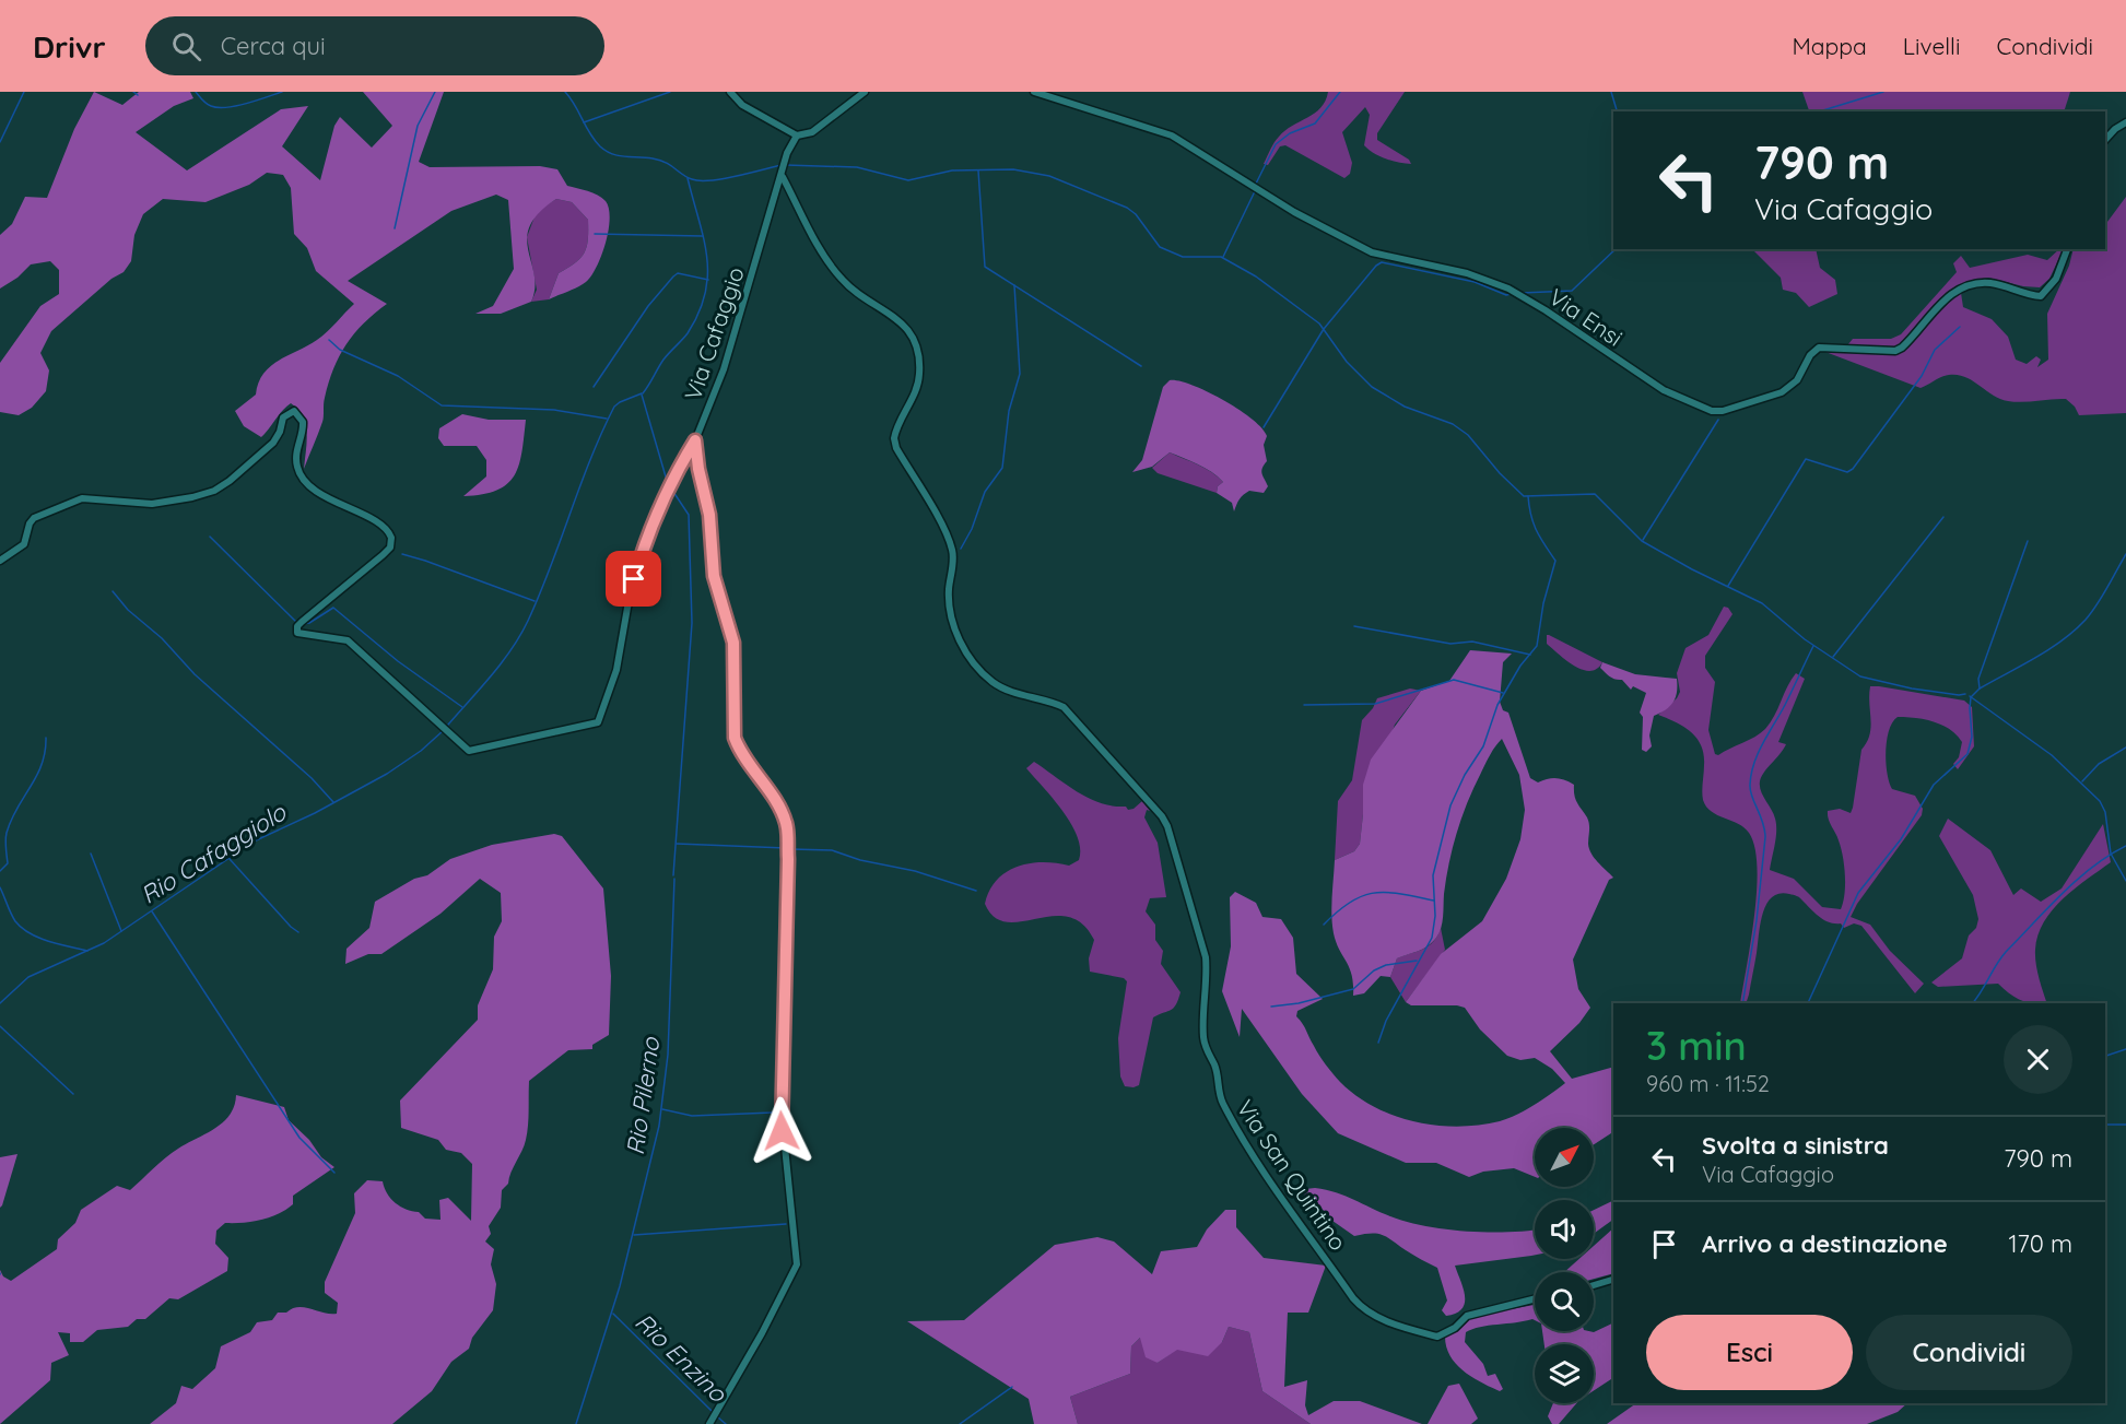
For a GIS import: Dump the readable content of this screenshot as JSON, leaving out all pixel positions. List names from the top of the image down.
{
  "streets": {
    "street": ["Via Ensi", "Via Cafaggio", "Via San Quintino"]
  },
  "crossings": [
    ["Via Cafaggio", "Via San Quintino"]
  ],
  "water": ["Rio Cafaggiolo", "Rio Pilerno", "Rio Enzino"],
  "north": "top right",
  "page": {
    "header": "Drivr",
    "search": "Cerca qui",
    "nav": ["Mappa", "Livelli", "Condividi"],
    "turn": ["790 m", "Via Cafaggio"],
    "heading": ["3 min", "960 m · 11:52"],
    "list": [
      {
        "name": "Svolta a sinistra",
        "note": "Via Cafaggio",
        "value": "790 m"
      },
      {
        "name": "Arrivo a destinazione",
        "value": "170 m"
      }
    ],
    "buttons": ["Esci", "Condividi"]
  }
}
